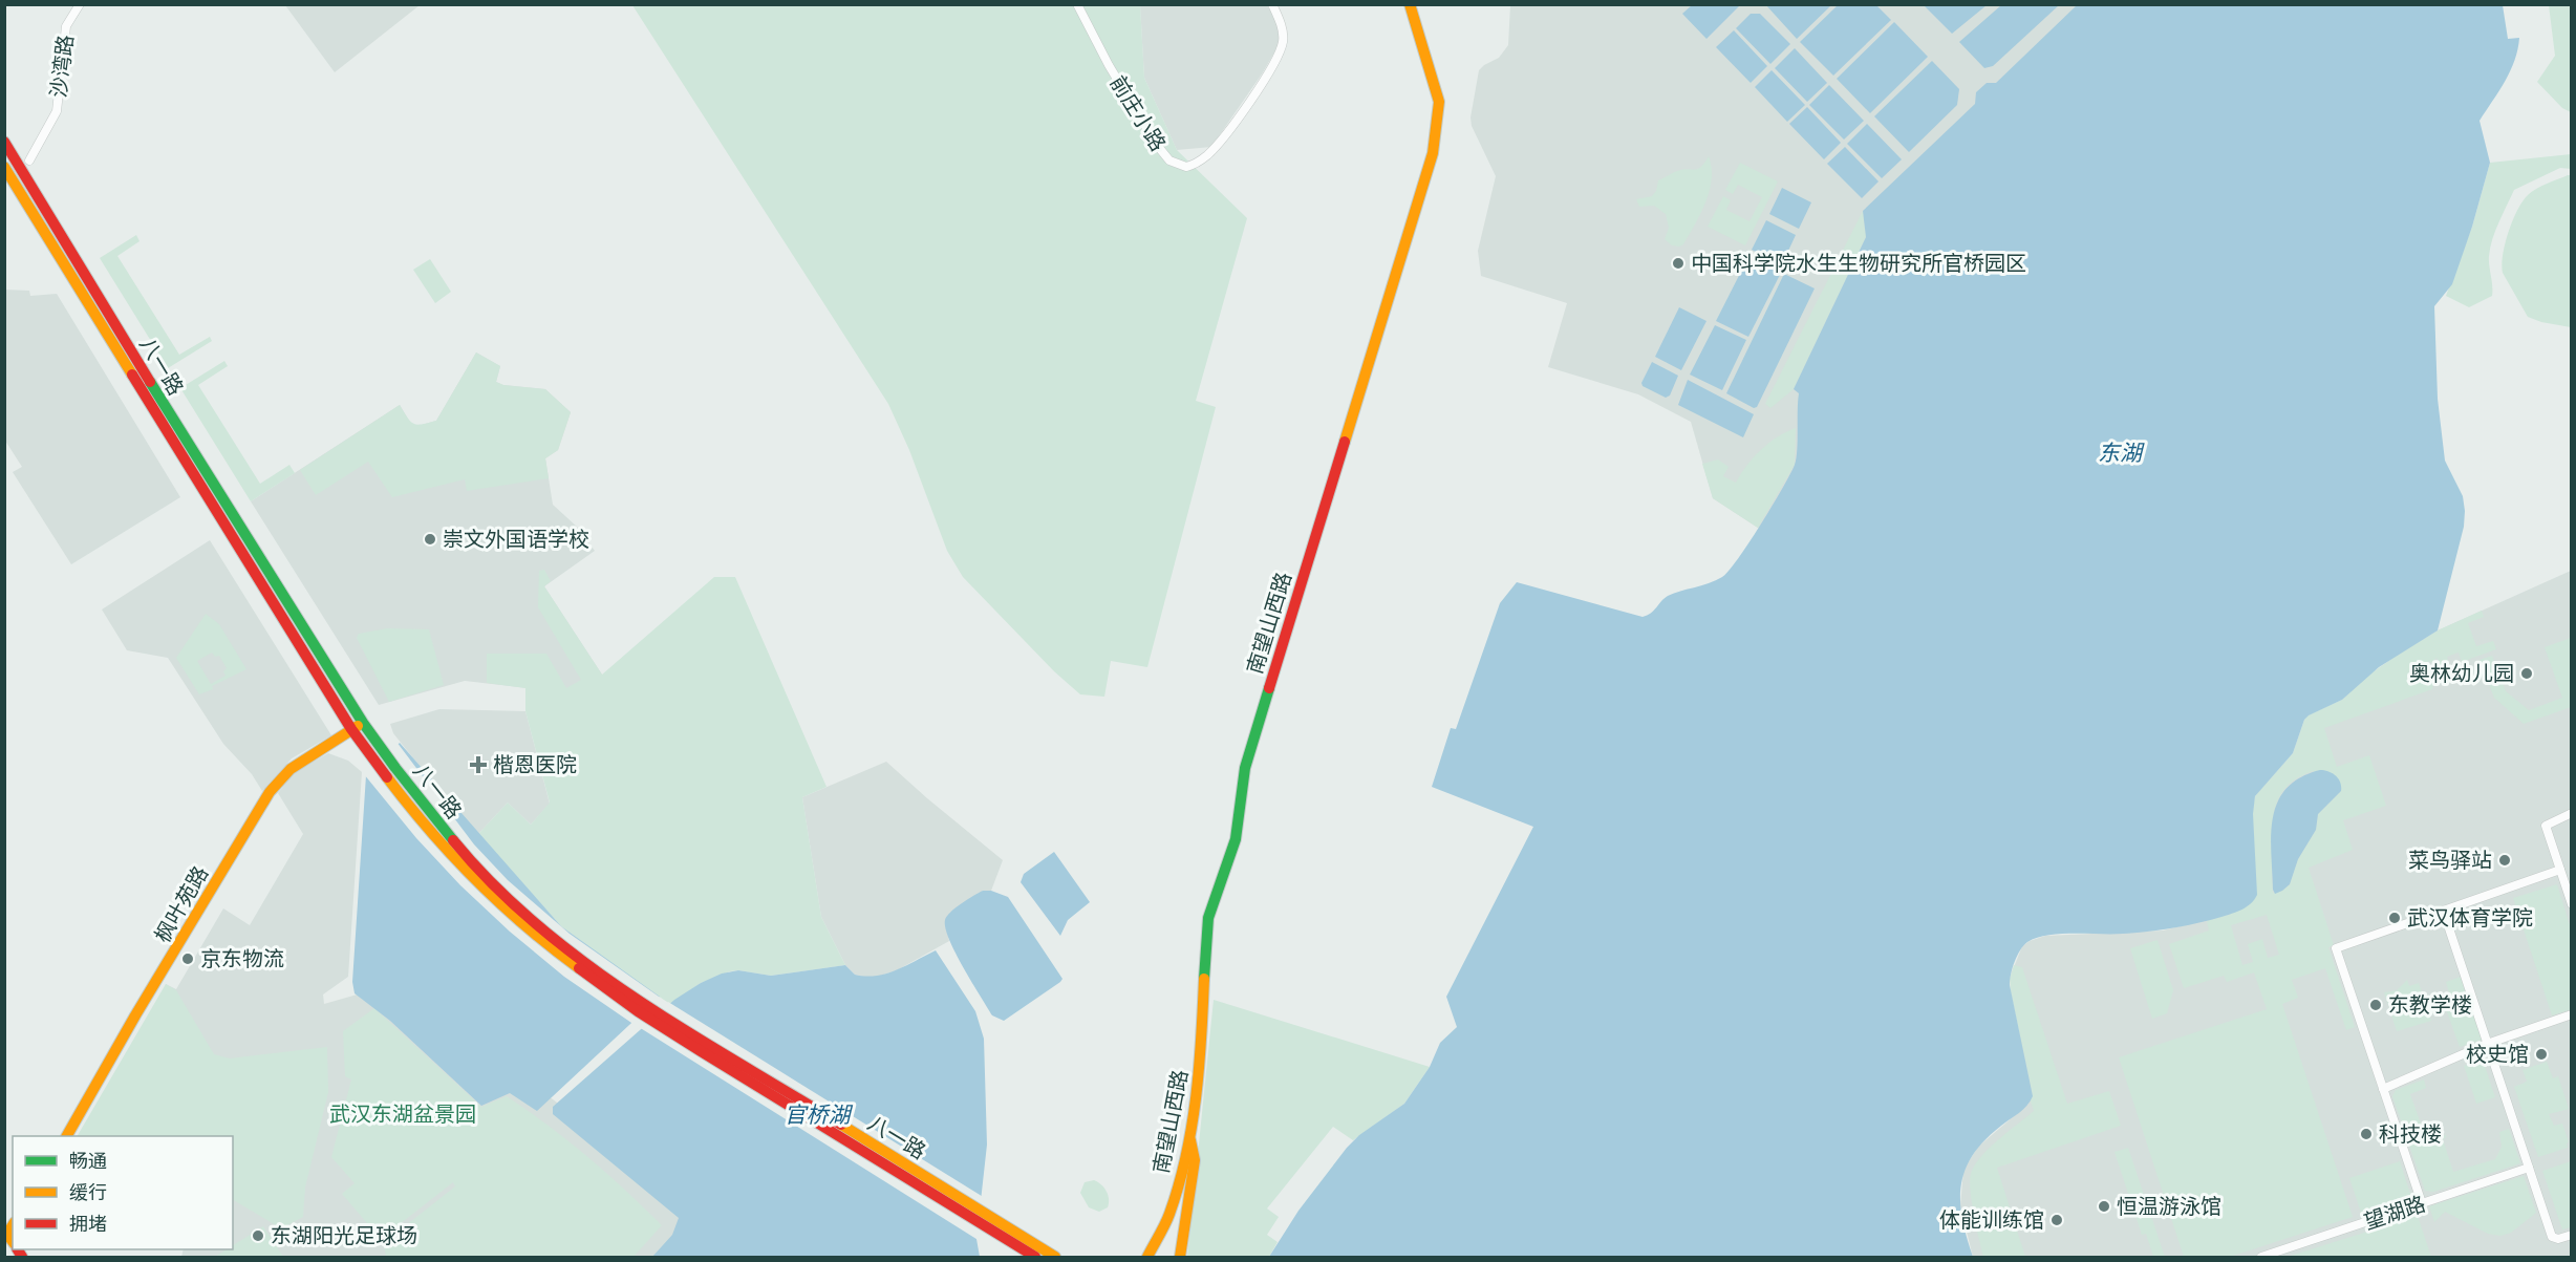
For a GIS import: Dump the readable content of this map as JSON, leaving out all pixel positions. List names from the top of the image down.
{
  "streets": {
    "main road": ["八一路", "南望山西路", "枫叶苑路"],
    "street": ["沙湾路", "前庄小路", "望湖路"]
  },
  "crossings": [
    ["八一路", "枫叶苑路"]
  ],
  "water": ["东湖", "官桥湖"],
  "parks": ["武汉东湖盆景园"],
  "places": {
    "other": [
      "中国科学院水生生物研究所官桥园区",
      "崇文外国语学校",
      "奥林幼儿园",
      "菜鸟驿站",
      "武汉体育学院",
      "京东物流",
      "东教学楼",
      "校史馆",
      "科技楼",
      "恒温游泳馆",
      "体能训练馆",
      "东湖阳光足球场"
    ],
    "health": ["楷恩医院"]
  },
  "legend": ["畅通", "缓行", "拥堵"]
}
